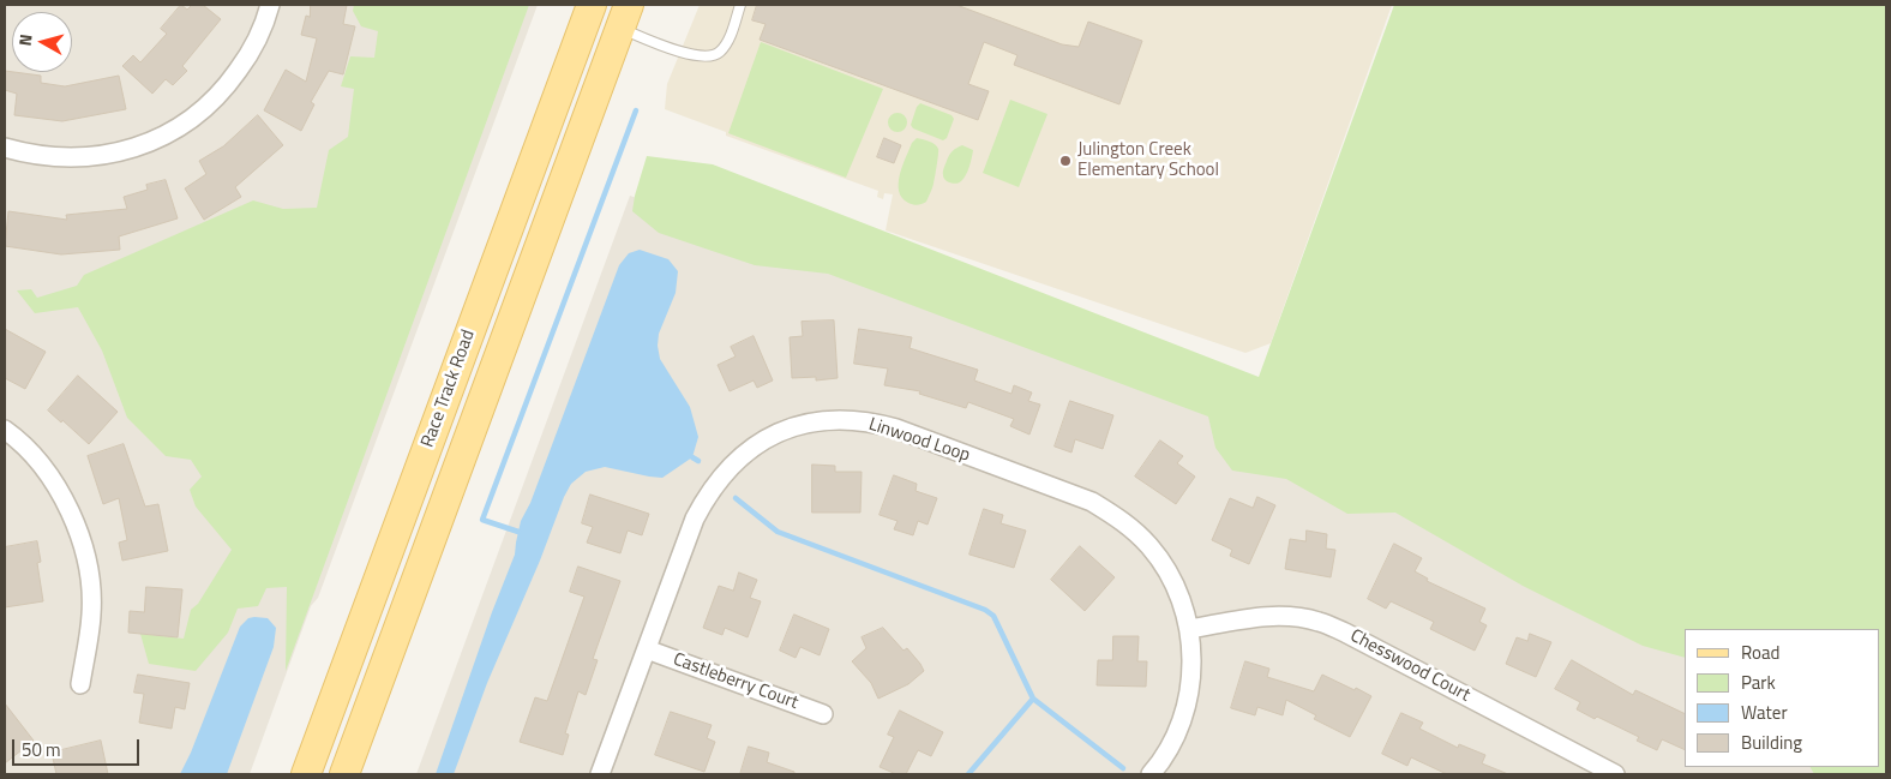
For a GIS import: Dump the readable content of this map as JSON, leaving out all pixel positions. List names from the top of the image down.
{
  "streets": {
    "main road": ["Race Track Road"],
    "street": ["Linwood Loop", "Chesswood Court", "Castleberry Court"]
  },
  "crossings": [
    ["Linwood Loop", "Chesswood Court"],
    ["Linwood Loop", "Castleberry Court"]
  ],
  "places": ["Julington Creek Elementary School"],
  "legend": [
    "Road",
    "Park",
    "Water",
    "Building"
  ],
  "scale_bar": "50 m",
  "north": "left"
}
